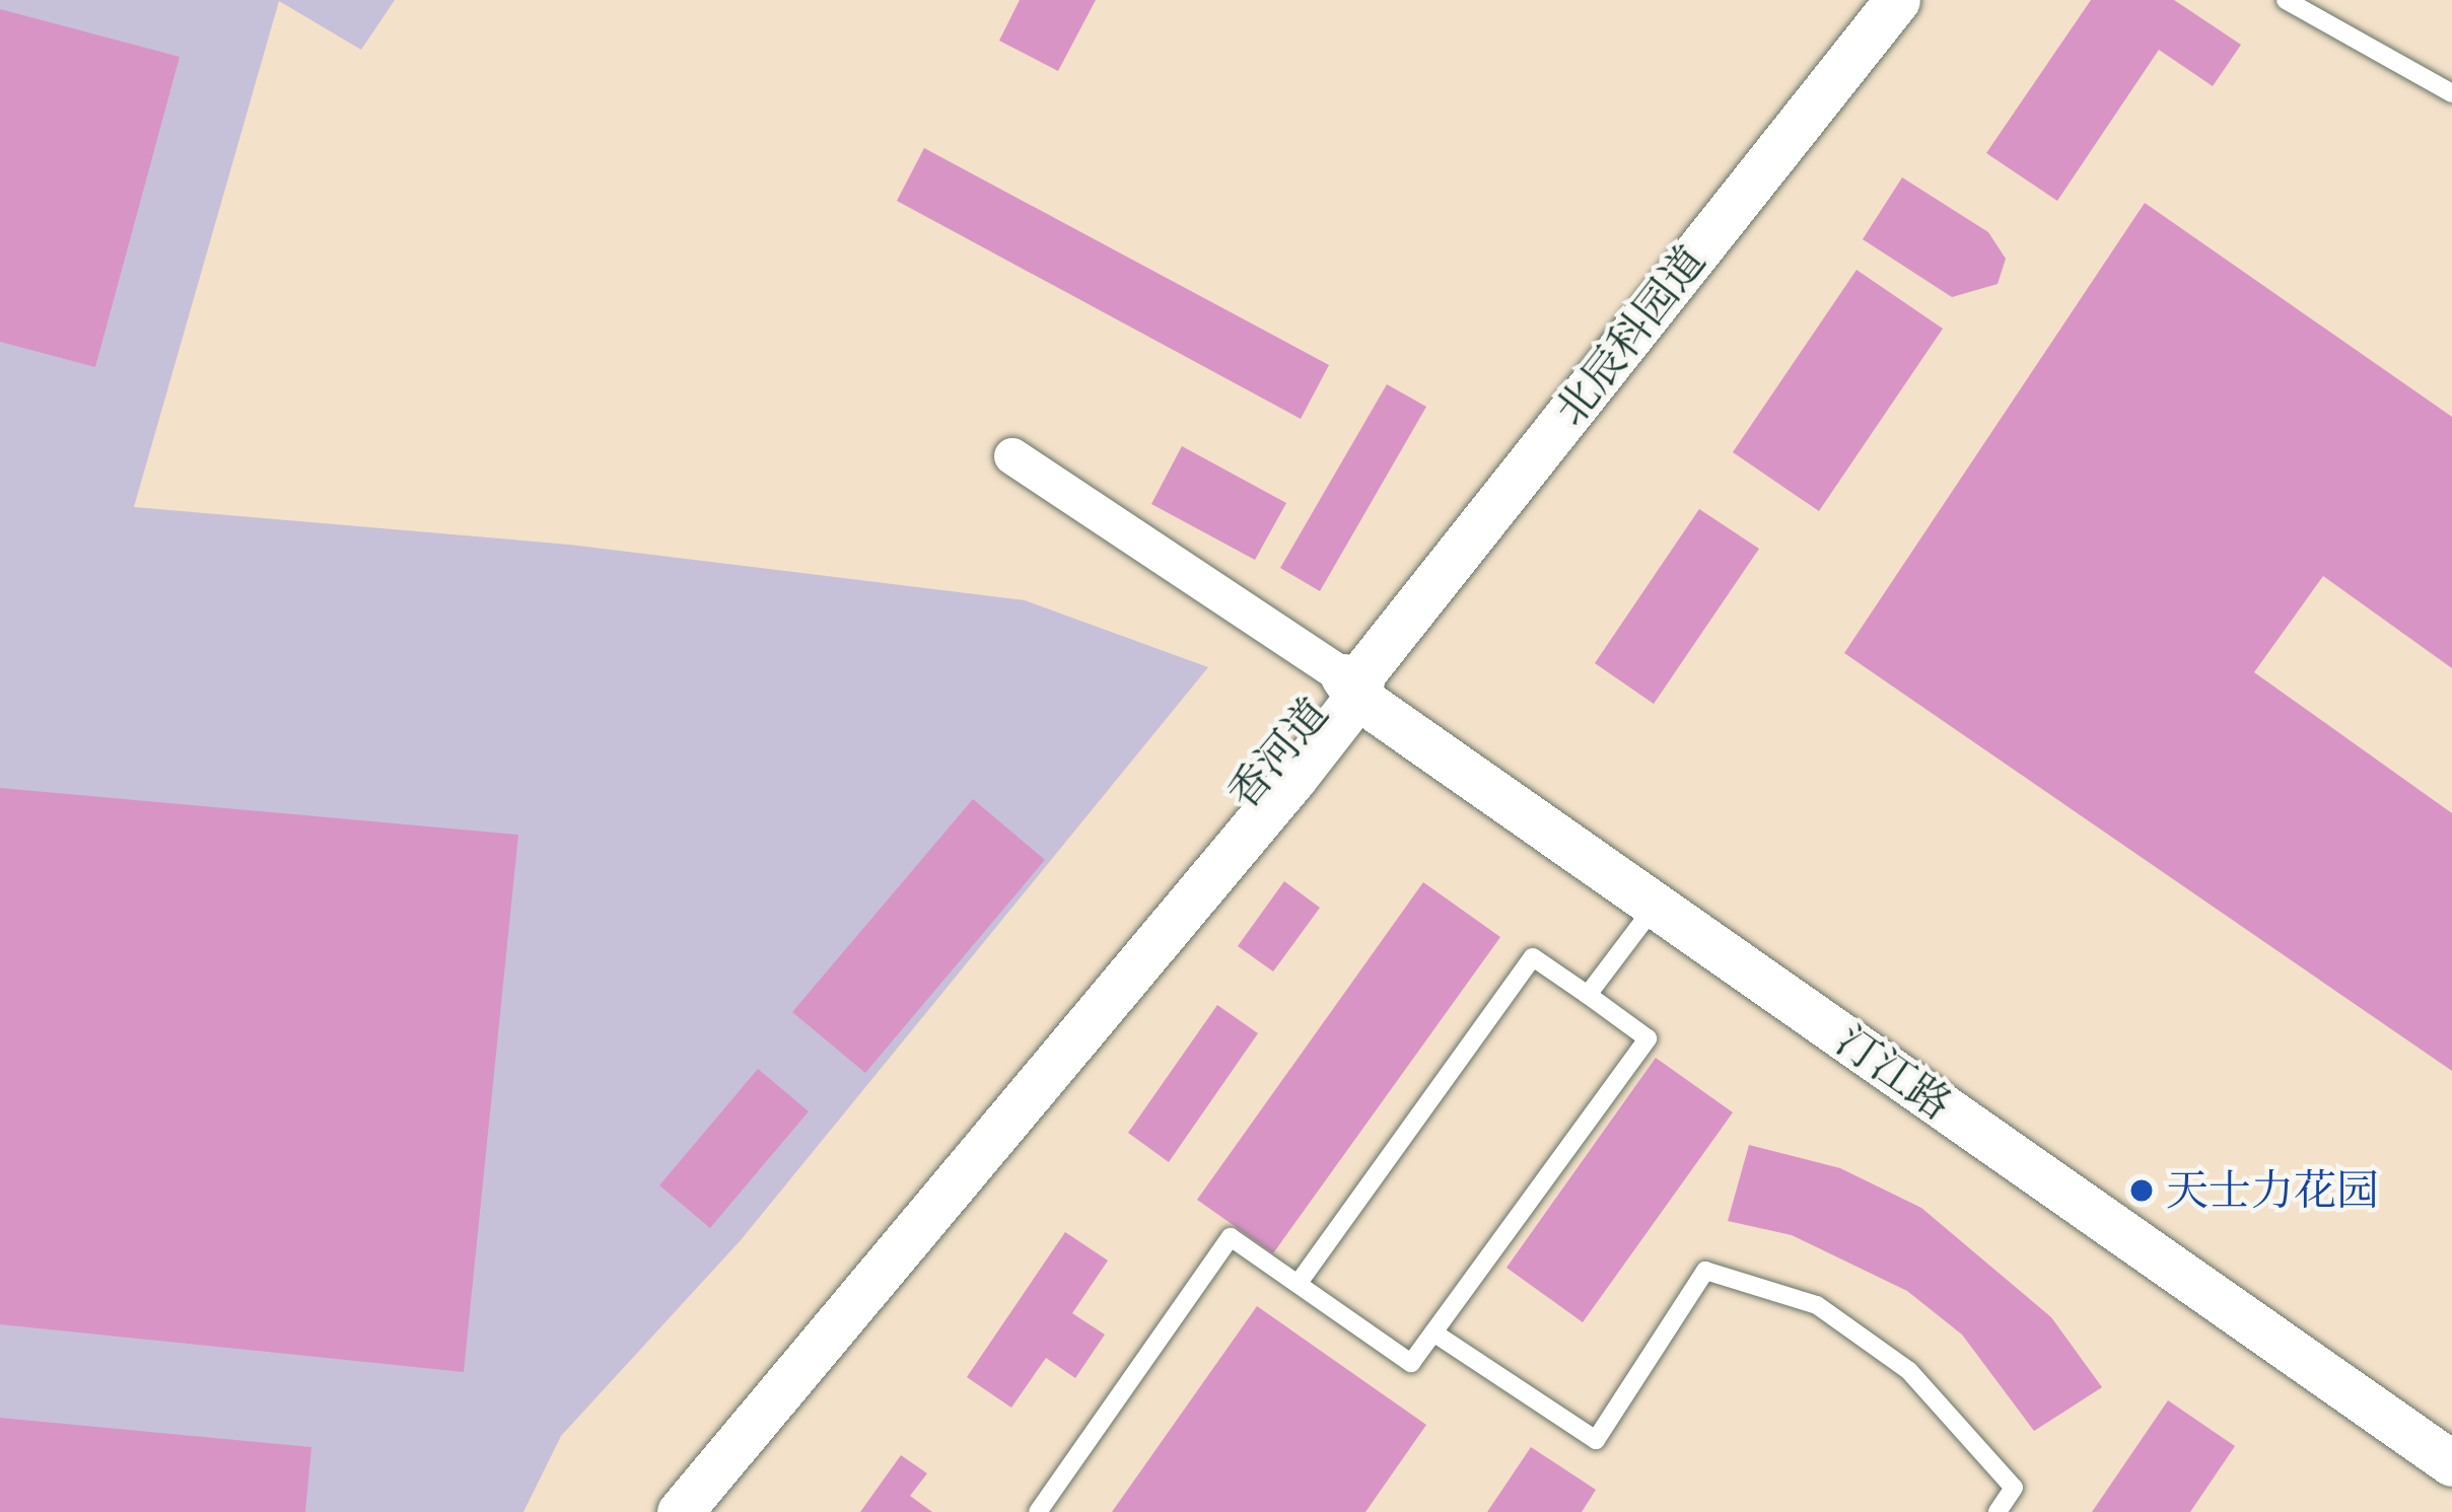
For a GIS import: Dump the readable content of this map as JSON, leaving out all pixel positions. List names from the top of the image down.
{
  "streets": {
    "street": ["北辰科园道", "香河道", "汀江路"]
  },
  "crossings": [
    ["北辰科园道", "香河道"],
    ["北辰科园道", "汀江路"],
    ["香河道", "汀江路"]
  ],
  "places": ["天士力花园"]
}
